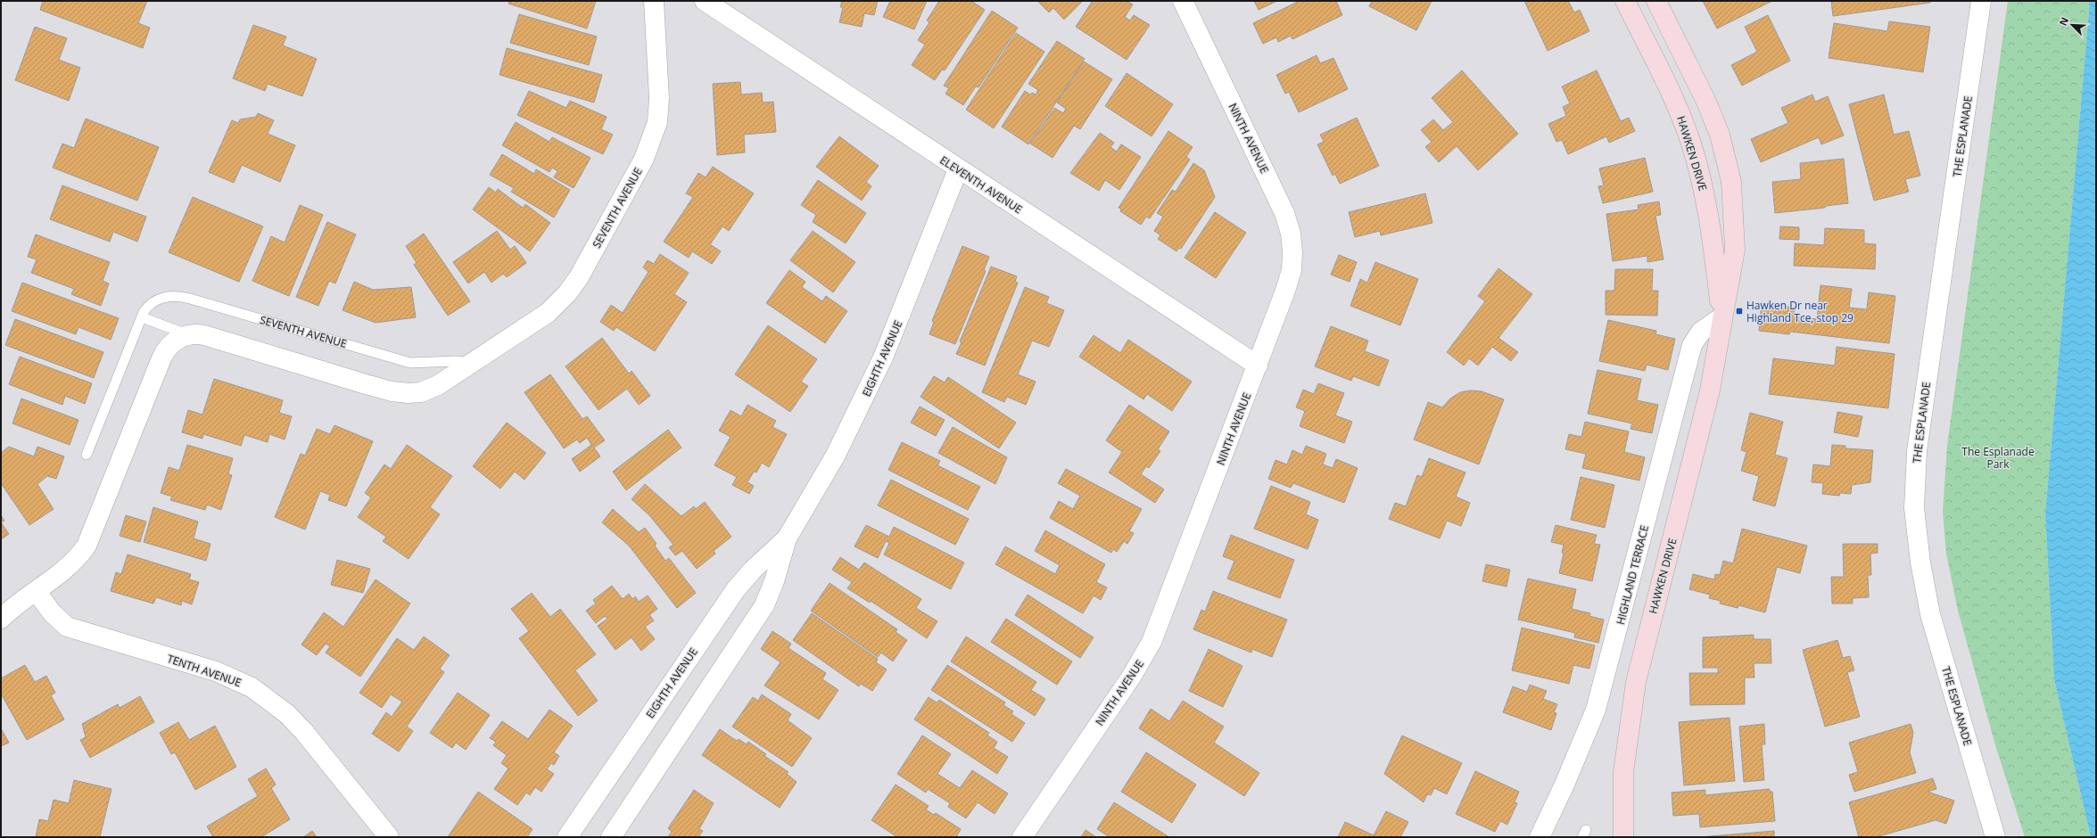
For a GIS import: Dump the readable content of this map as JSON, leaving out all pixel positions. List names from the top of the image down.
{
  "streets": {
    "main road": ["HAWKEN DRIVE"],
    "street": [
      "THE ESPLANADE",
      "NINTH AVENUE",
      "ELEVENTH AVENUE",
      "SEVENTH AVENUE",
      "EIGHTH AVENUE",
      "HIGHLAND TERRACE",
      "TENTH AVENUE"
    ]
  },
  "crossings": [
    ["NINTH AVENUE", "ELEVENTH AVENUE"],
    ["HAWKEN DRIVE", "HIGHLAND TERRACE"],
    ["ELEVENTH AVENUE", "EIGHTH AVENUE"],
    ["SEVENTH AVENUE", "TENTH AVENUE"]
  ],
  "parks": ["The Esplanade Park"],
  "places": {
    "transit": ["Hawken Dr near Highland Tce, stop 29"]
  },
  "north": "top left"
}
